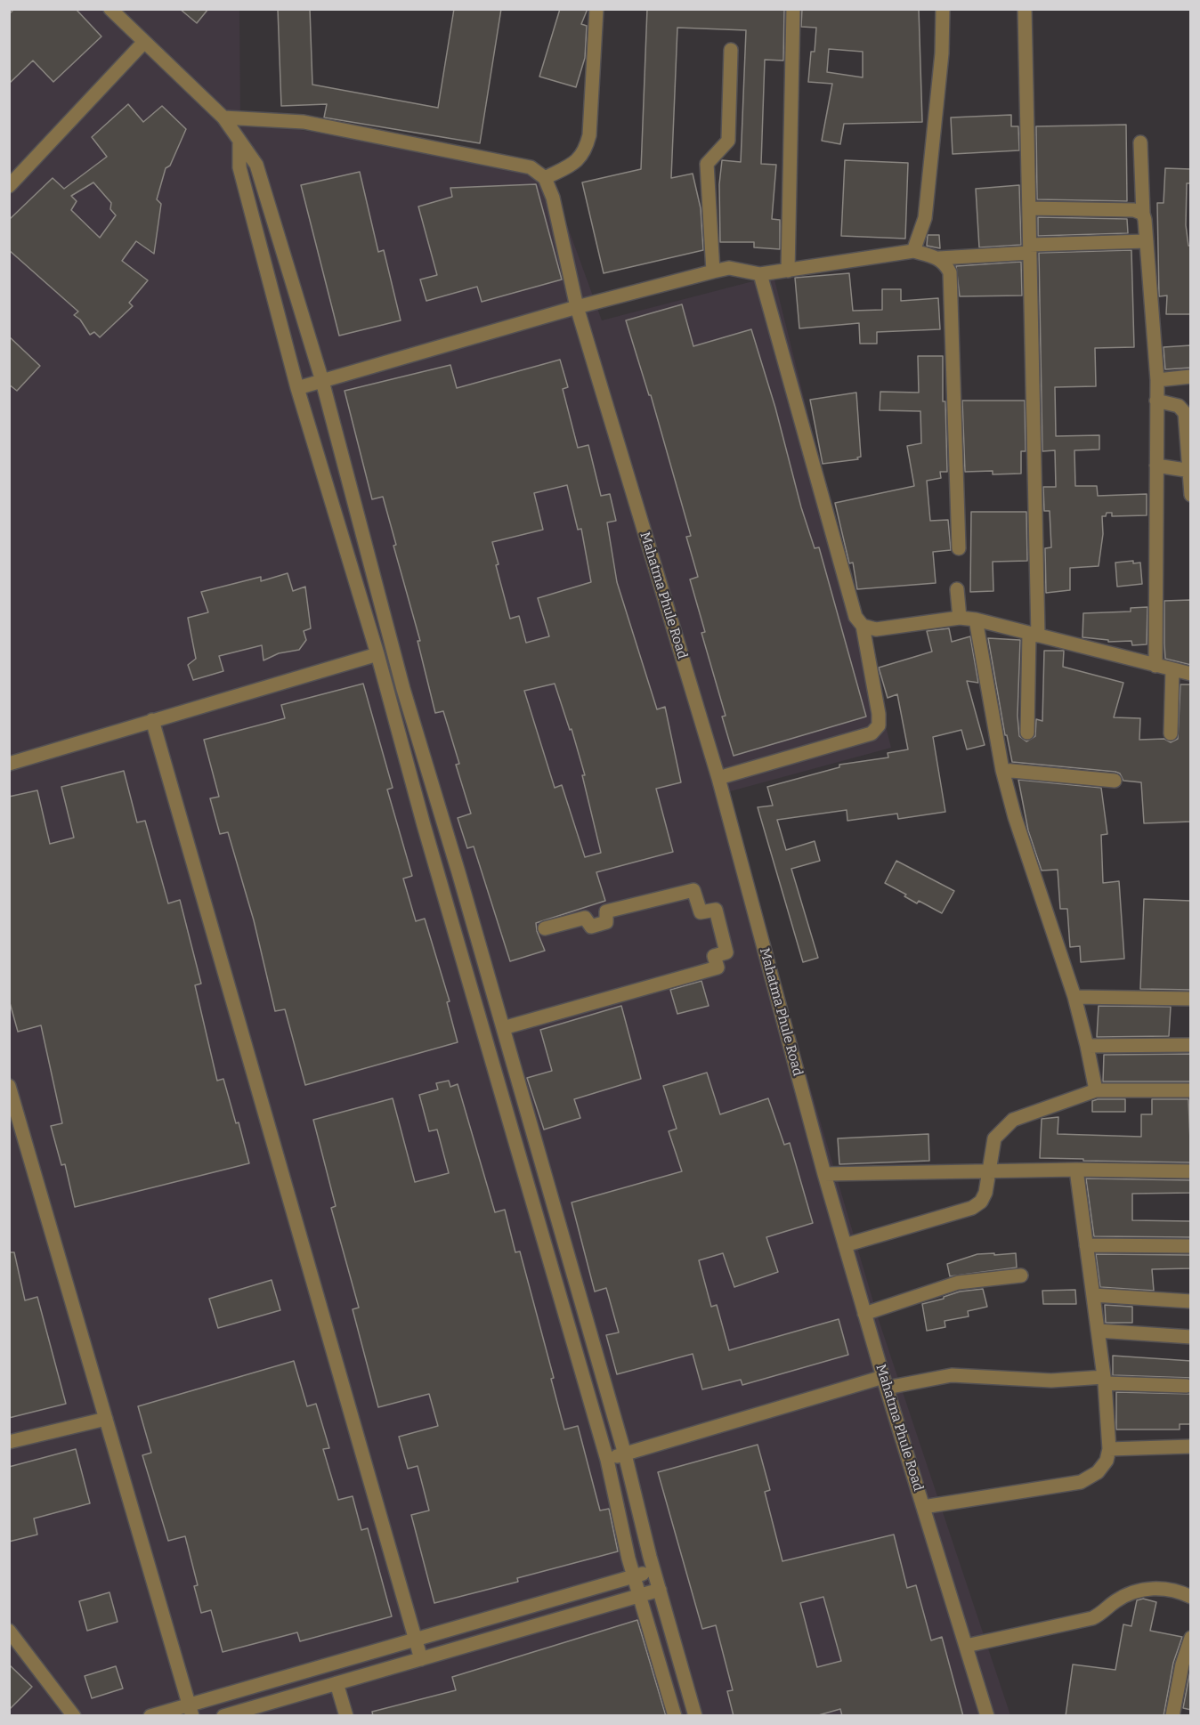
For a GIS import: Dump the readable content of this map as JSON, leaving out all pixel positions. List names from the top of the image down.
{
  "streets": {
    "street": ["Mahatma Phule Road"]
  }
}
